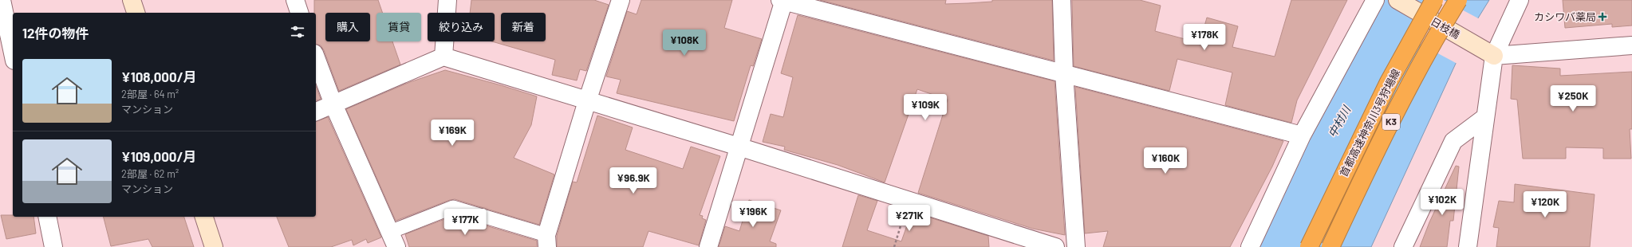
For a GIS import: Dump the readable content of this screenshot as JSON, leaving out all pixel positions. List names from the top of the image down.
{
  "streets": {
    "highway": ["K3", "首都高速神奈川3号狩場線"],
    "street": ["日枝橋"]
  },
  "water": ["中村川"],
  "places": {
    "health": ["カシワバ薬局"]
  },
  "page": {
    "chip": [
      "購入",
      "賃貸",
      "絞り込み",
      "新着"
    ],
    "heading": "12件の物件",
    "price": [
      "¥178K",
      "¥108K",
      "¥250K",
      "¥109K",
      "¥169K",
      "¥160K",
      "¥96.9K",
      "¥102K",
      "¥120K",
      "¥196K",
      "¥271K",
      "¥177K"
    ],
    "list": [
      {
        "name": "¥108,000/月",
        "note": "2部屋 · 64 m² · マンション"
      },
      {
        "name": "¥109,000/月",
        "note": "2部屋 · 62 m² · マンション"
      }
    ]
  }
}
